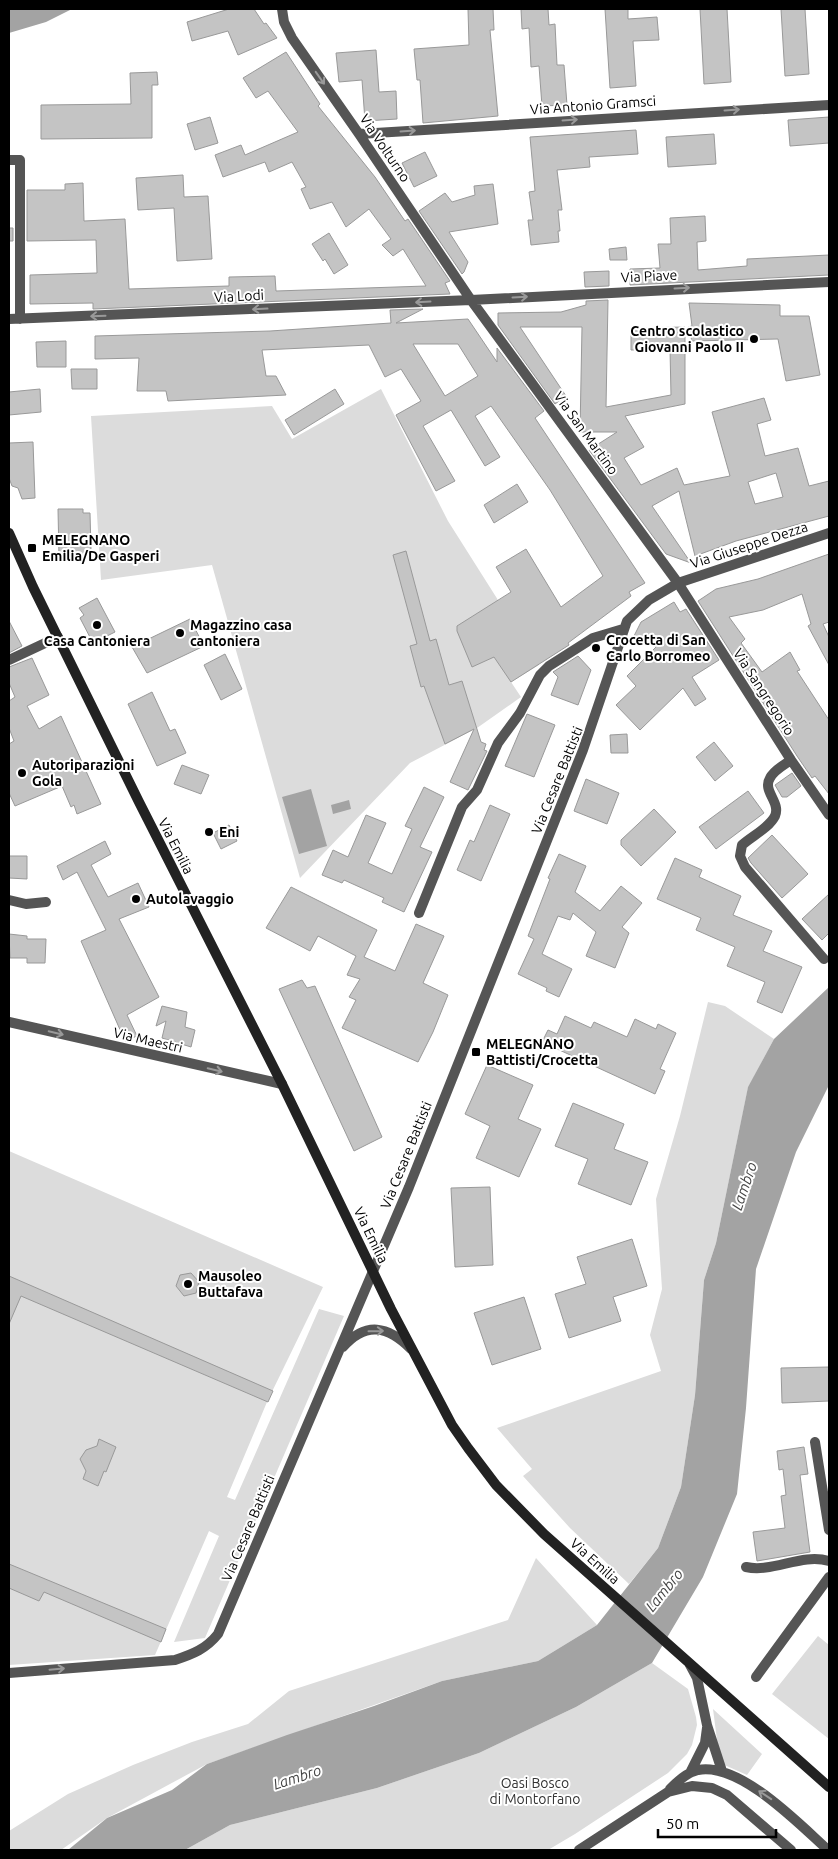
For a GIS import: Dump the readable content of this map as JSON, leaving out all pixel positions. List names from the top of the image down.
{
  "streets": {
    "street": [
      "Via Antonio Gramsci",
      "Via Volturno",
      "Via Piave",
      "Via Lodi",
      "Via San Martino",
      "Via Giuseppe Dezza",
      "Via Sangregorio",
      "Via Cesare Battisti",
      "Via Emilia",
      "Via Maestri"
    ]
  },
  "crossings": [
    ["Via Antonio Gramsci", "Via Volturno"],
    ["Via Volturno", "Via Piave"],
    ["Via Volturno", "Via Lodi"],
    ["Via Volturno", "Via San Martino"],
    ["Via Piave", "Via Lodi"],
    ["Via Piave", "Via San Martino"],
    ["Via Lodi", "Via San Martino"],
    ["Via San Martino", "Via Giuseppe Dezza"],
    ["Via San Martino", "Via Sangregorio"],
    ["Via San Martino", "Via Cesare Battisti"],
    ["Via Giuseppe Dezza", "Via Sangregorio"],
    ["Via Giuseppe Dezza", "Via Cesare Battisti"],
    ["Via Sangregorio", "Via Cesare Battisti"],
    ["Via Cesare Battisti", "Via Emilia"],
    ["Via Emilia", "Via Maestri"]
  ],
  "one_way": [
    "Via Antonio Gramsci",
    "Via Volturno",
    "Via Piave",
    "Via Lodi",
    "Via Maestri"
  ],
  "water": ["Lambro"],
  "parks": ["Oasi Bosco di Montorfano"],
  "places": {
    "other": [
      "Centro scolastico Giovanni Paolo II",
      "Casa Cantoniera",
      "Magazzino casa cantoniera",
      "Crocetta di San Carlo Borromeo",
      "Autoriparazioni Gola",
      "Eni",
      "Autolavaggio",
      "Mausoleo Buttafava"
    ],
    "transit": ["MELEGNANO Emilia/De Gasperi", "MELEGNANO Battisti/Crocetta"]
  },
  "scale_bar": "50 m"
}
